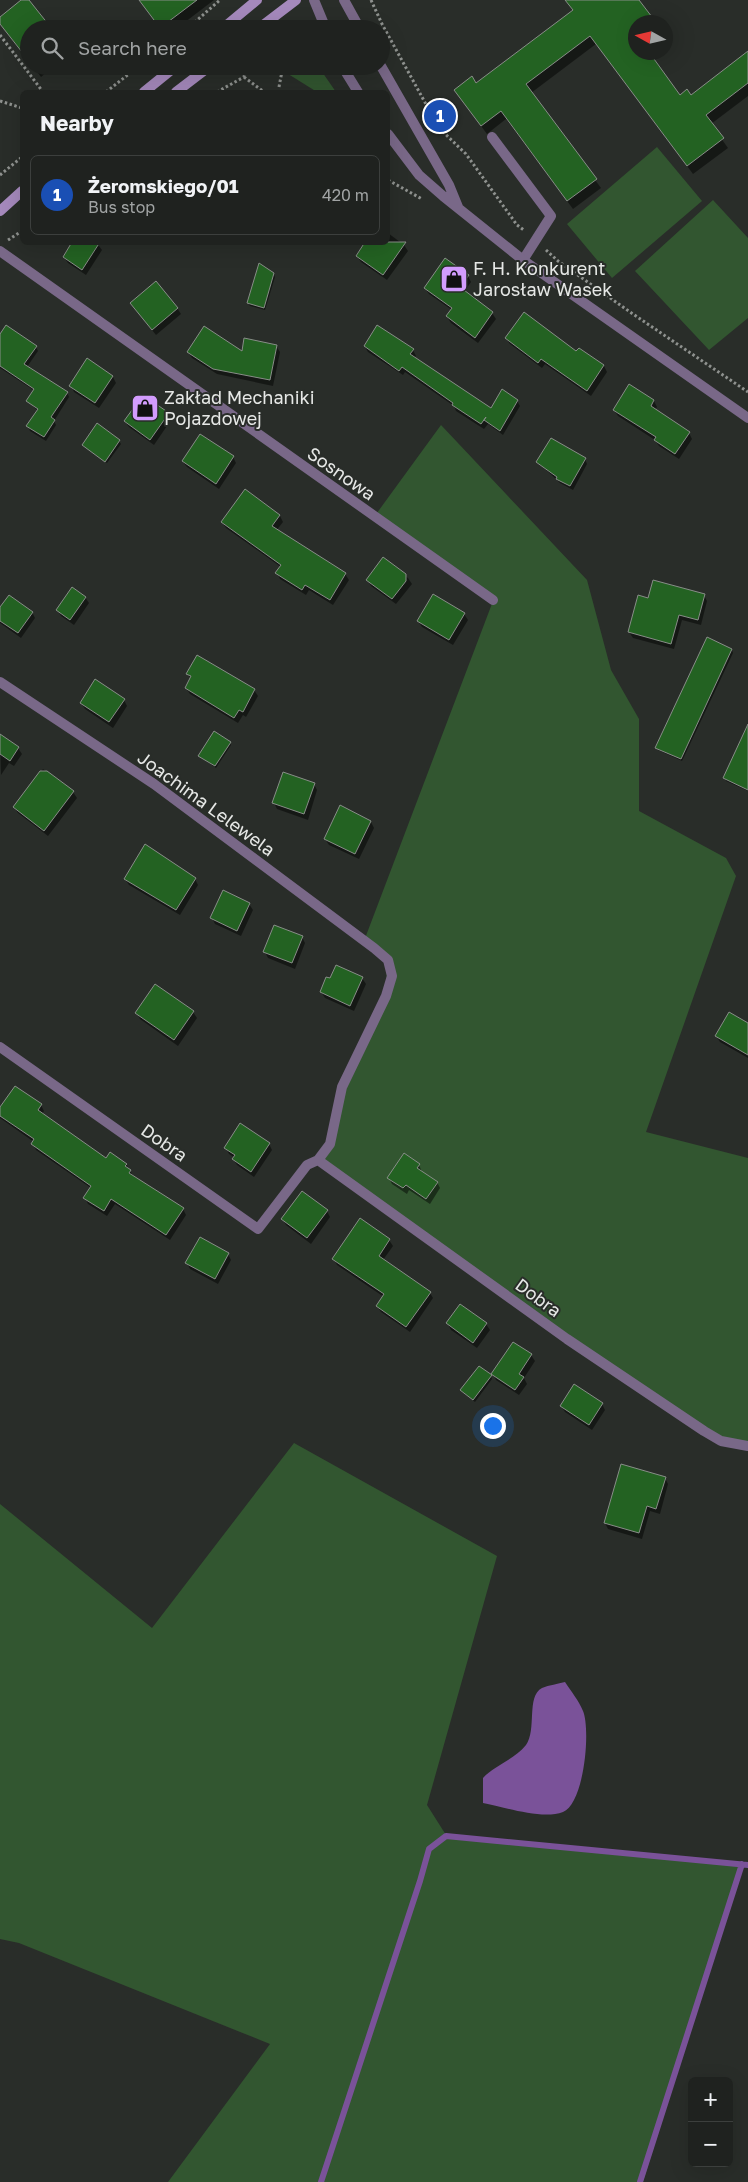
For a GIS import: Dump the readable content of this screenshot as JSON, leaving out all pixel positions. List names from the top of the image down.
{
  "streets": {
    "street": ["Sosnowa", "Joachima Lelewela", "Dobra"]
  },
  "crossings": [
    ["Joachima Lelewela", "Dobra"]
  ],
  "places": {
    "shop": ["F. H. Konkurent Jarosław Wasek", "Zakład Mechaniki Pojazdowej"]
  },
  "north": "left",
  "page": {
    "search": "Search here",
    "heading": "Nearby",
    "pins": "1",
    "list": [
      {
        "mark": "1",
        "name": "Żeromskiego/01",
        "note": "Bus stop",
        "value": "420 m"
      }
    ],
    "map_buttons": ["+", "−"]
  }
}
